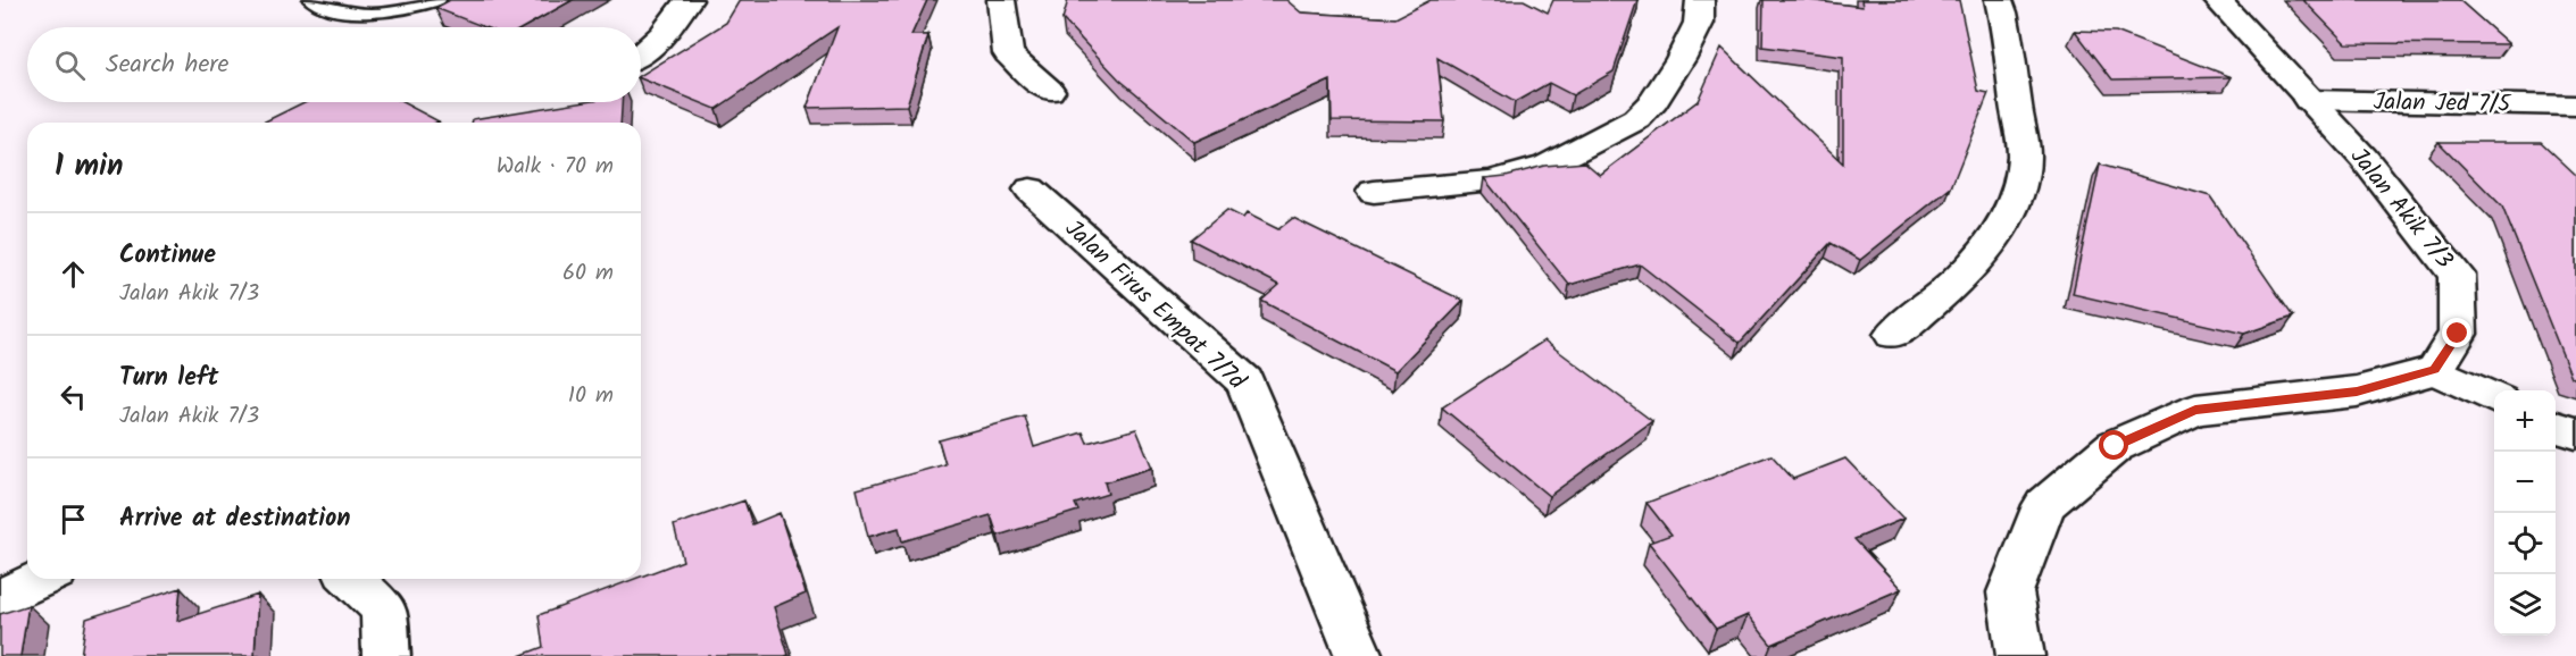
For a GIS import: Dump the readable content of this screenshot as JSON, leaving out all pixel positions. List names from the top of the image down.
{
  "streets": {
    "street": ["Jalan Jed 7/5", "Jalan Akik 7/3", "Jalan Firus Empat 7/7d"]
  },
  "crossings": [
    ["Jalan Jed 7/5", "Jalan Akik 7/3"]
  ],
  "page": {
    "search": "Search here",
    "heading": ["1 min", "Walk · 70 m"],
    "list": [
      ["Continue", "Jalan Akik 7/3", "60 m"],
      ["Turn left", "Jalan Akik 7/3", "10 m"],
      "Arrive at destination"
    ],
    "map_buttons": ["+", "−"]
  }
}
